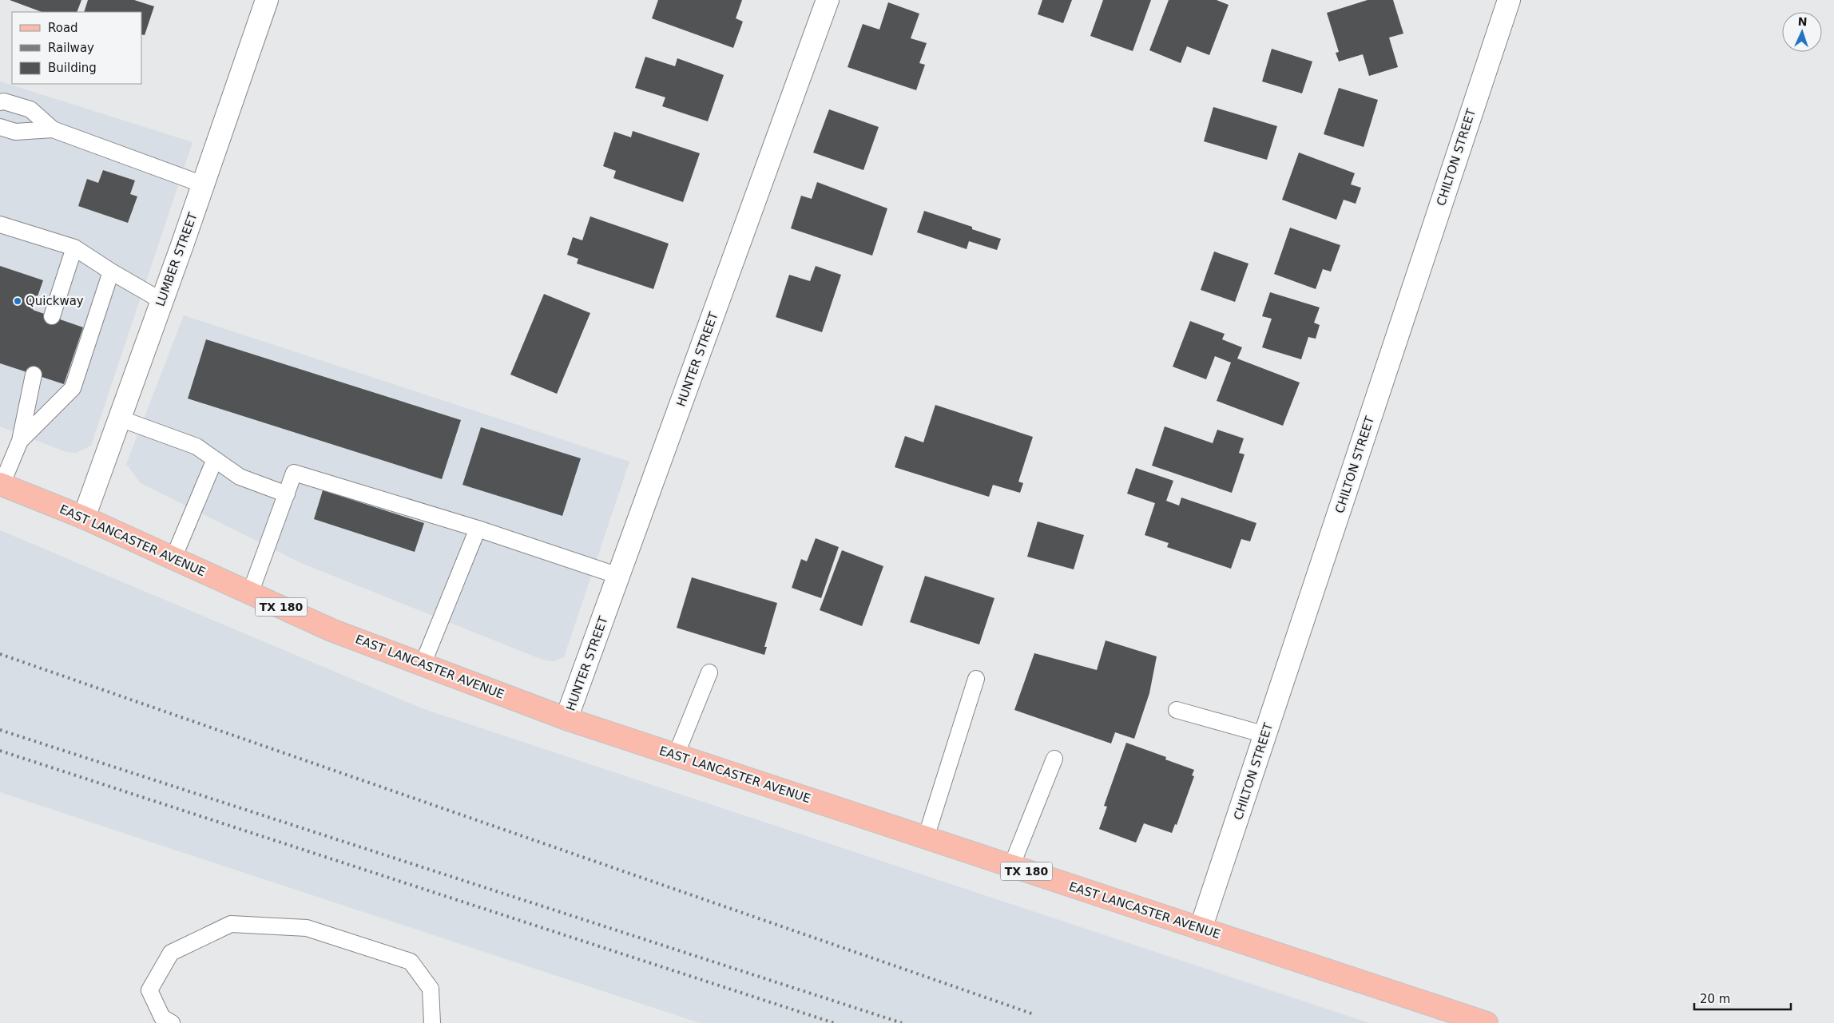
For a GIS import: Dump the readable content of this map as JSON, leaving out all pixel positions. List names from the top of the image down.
{
  "streets": {
    "main road": ["EAST LANCASTER AVENUE", "TX 180"],
    "street": ["CHILTON STREET", "LUMBER STREET", "HUNTER STREET"]
  },
  "crossings": [
    ["CHILTON STREET", "EAST LANCASTER AVENUE"],
    ["LUMBER STREET", "EAST LANCASTER AVENUE"],
    ["HUNTER STREET", "EAST LANCASTER AVENUE"]
  ],
  "places": ["Quickway"],
  "legend": ["Road", "Railway", "Building"],
  "scale_bar": "20 m",
  "north": "top"
}
